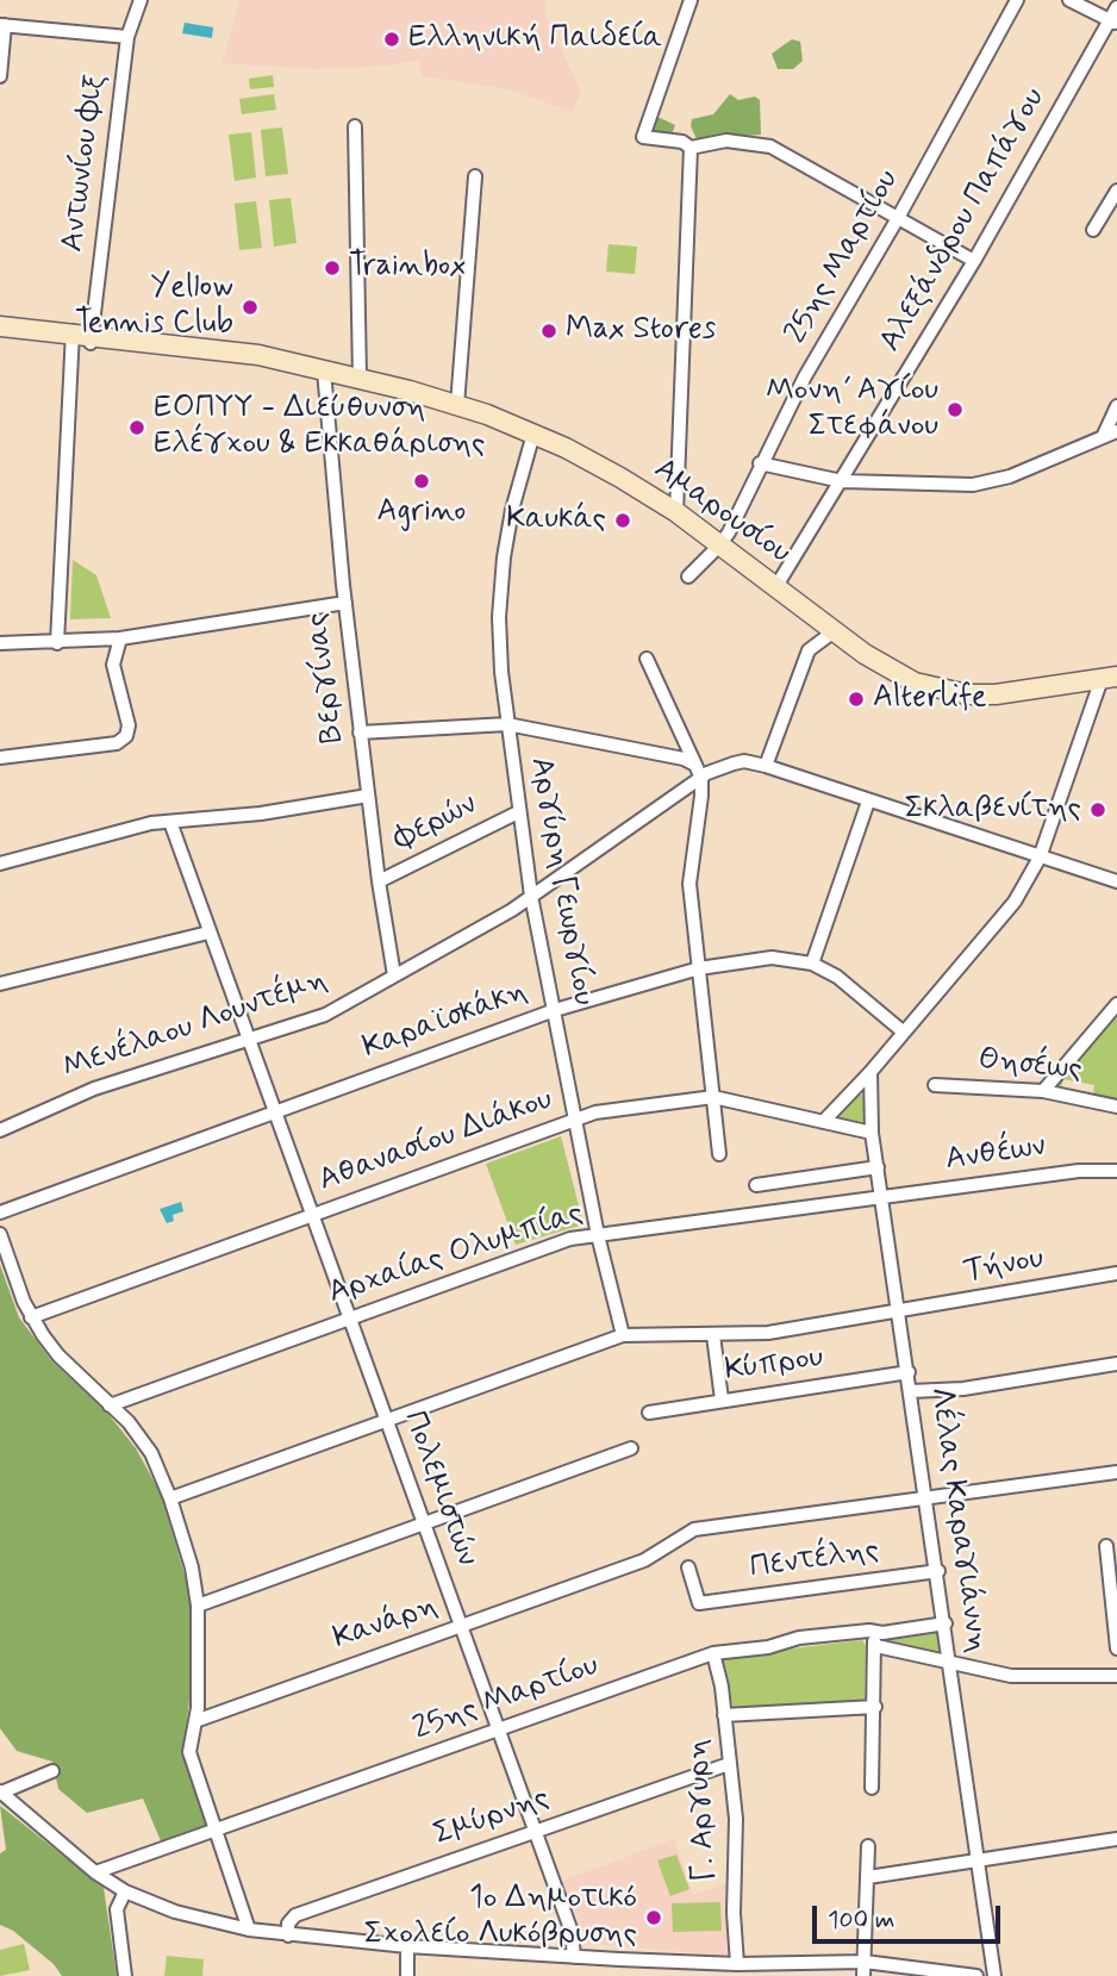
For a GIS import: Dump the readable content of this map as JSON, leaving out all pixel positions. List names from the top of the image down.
{
  "streets": {
    "main road": ["Αμαρουσίου"],
    "street": [
      "Αντωνίου Φιξ",
      "Αλεξάνδρου Παπάγου",
      "25ης Μαρτίου",
      "Βεργίνας",
      "Φερών",
      "Αργύρη Γεωργίου",
      "Καραϊσκάκη",
      "Μενέλαου Λουντέμη",
      "Θησέως",
      "Αθανασίου Διάκου",
      "Ανθέων",
      "Αρχαίας Ολυμπίας",
      "Τήνου",
      "Κύπρου",
      "Πολεμιστών",
      "Λέλας Καραγιάννη",
      "Πεντέλης",
      "Κανάρη",
      "Γ. Αργυρη",
      "Σμύρνης"
    ]
  },
  "crossings": [
    ["Αντωνίου Φιξ", "Αμαρουσίου"],
    ["Αλεξάνδρου Παπάγου", "Αμαρουσίου"],
    ["25ης Μαρτίου", "Αμαρουσίου"],
    ["25ης Μαρτίου", "Πολεμιστών"],
    ["25ης Μαρτίου", "Λέλας Καραγιάννη"],
    ["25ης Μαρτίου", "Γ. Αργυρη"],
    ["Αμαρουσίου", "Βεργίνας"],
    ["Αμαρουσίου", "Αργύρη Γεωργίου"],
    ["Βεργίνας", "Φερών"],
    ["Βεργίνας", "Μενέλαου Λουντέμη"],
    ["Φερών", "Αργύρη Γεωργίου"],
    ["Αργύρη Γεωργίου", "Καραϊσκάκη"],
    ["Αργύρη Γεωργίου", "Μενέλαου Λουντέμη"],
    ["Αργύρη Γεωργίου", "Αθανασίου Διάκου"],
    ["Αργύρη Γεωργίου", "Αρχαίας Ολυμπίας"],
    ["Αργύρη Γεωργίου", "Τήνου"],
    ["Καραϊσκάκη", "Πολεμιστών"],
    ["Μενέλαου Λουντέμη", "Πολεμιστών"],
    ["Αθανασίου Διάκου", "Πολεμιστών"],
    ["Αθανασίου Διάκου", "Λέλας Καραγιάννη"],
    ["Ανθέων", "Αρχαίας Ολυμπίας"],
    ["Ανθέων", "Λέλας Καραγιάννη"],
    ["Αρχαίας Ολυμπίας", "Πολεμιστών"],
    ["Αρχαίας Ολυμπίας", "Λέλας Καραγιάννη"],
    ["Τήνου", "Πολεμιστών"],
    ["Τήνου", "Λέλας Καραγιάννη"],
    ["Κύπρου", "Λέλας Καραγιάννη"],
    ["Πολεμιστών", "Κανάρη"],
    ["Πολεμιστών", "Σμύρνης"],
    ["Λέλας Καραγιάννη", "Πεντέλης"],
    ["Λέλας Καραγιάννη", "Κανάρη"],
    ["Γ. Αργυρη", "Σμύρνης"]
  ],
  "places": [
    "Ελληνική Παιδεία",
    "Trainbox",
    "Yellow Tennis Club",
    "Max Stores",
    "Μονη΄Αγίου Στεφάνου",
    "ΕΟΠΥΥ - Διεύθυνση Ελέγχου & Εκκαθάρισης",
    "Agrino",
    "Καυκάς",
    "Alterlife",
    "Σκλαβενίτης",
    "1ο Δημοτικό Σχολείο Λυκόβρυσης"
  ],
  "scale_bar": "100 m"
}
